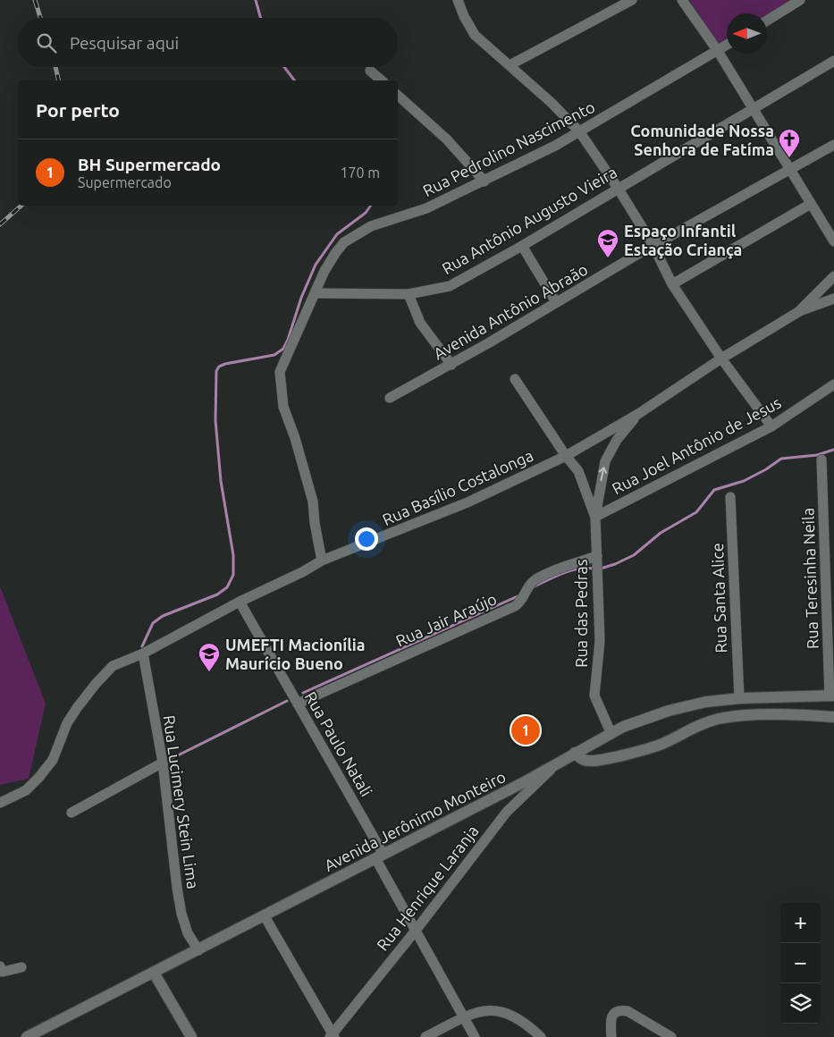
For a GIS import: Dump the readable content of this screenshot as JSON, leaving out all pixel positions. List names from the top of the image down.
{
  "streets": {
    "street": [
      "Rua Pedrolino Nascimento",
      "Rua Antônio Augusto Vieira",
      "Avenida Antônio Abraão",
      "Rua Joel Antônio de Jesus",
      "Rua Basílio Costalonga",
      "Rua Teresinha Neila",
      "Rua Santa Alice",
      "Rua das Pedras",
      "Rua Jair Araújo",
      "Rua Paulo Natali",
      "Rua Lucimery Stein Lima",
      "Avenida Jerônimo Monteiro",
      "Rua Henrique Laranja"
    ]
  },
  "crossings": [
    ["Rua Pedrolino Nascimento", "Rua Antônio Augusto Vieira"],
    ["Rua Pedrolino Nascimento", "Rua Basílio Costalonga"],
    ["Rua Joel Antônio de Jesus", "Rua das Pedras"],
    ["Rua Basílio Costalonga", "Rua das Pedras"],
    ["Rua Basílio Costalonga", "Rua Paulo Natali"],
    ["Rua Basílio Costalonga", "Rua Lucimery Stein Lima"],
    ["Rua Teresinha Neila", "Avenida Jerônimo Monteiro"],
    ["Rua Santa Alice", "Avenida Jerônimo Monteiro"],
    ["Rua das Pedras", "Rua Jair Araújo"],
    ["Rua das Pedras", "Avenida Jerônimo Monteiro"],
    ["Rua Jair Araújo", "Rua Paulo Natali"],
    ["Rua Paulo Natali", "Avenida Jerônimo Monteiro"],
    ["Rua Paulo Natali", "Rua Henrique Laranja"],
    ["Rua Lucimery Stein Lima", "Avenida Jerônimo Monteiro"],
    ["Avenida Jerônimo Monteiro", "Rua Henrique Laranja"]
  ],
  "places": {
    "church": ["Comunidade Nossa Senhora de Fatíma"],
    "school or university": ["Espaço Infantil Estação Criança", "UMEFTI Macionília Maurício Bueno"]
  },
  "north": "left",
  "page": {
    "search": "Pesquisar aqui",
    "heading": "Por perto",
    "list": [
      {
        "mark": "1",
        "name": "BH Supermercado",
        "note": "Supermercado",
        "value": "170 m"
      }
    ],
    "pins": "1",
    "map_buttons": ["+", "−"]
  }
}
